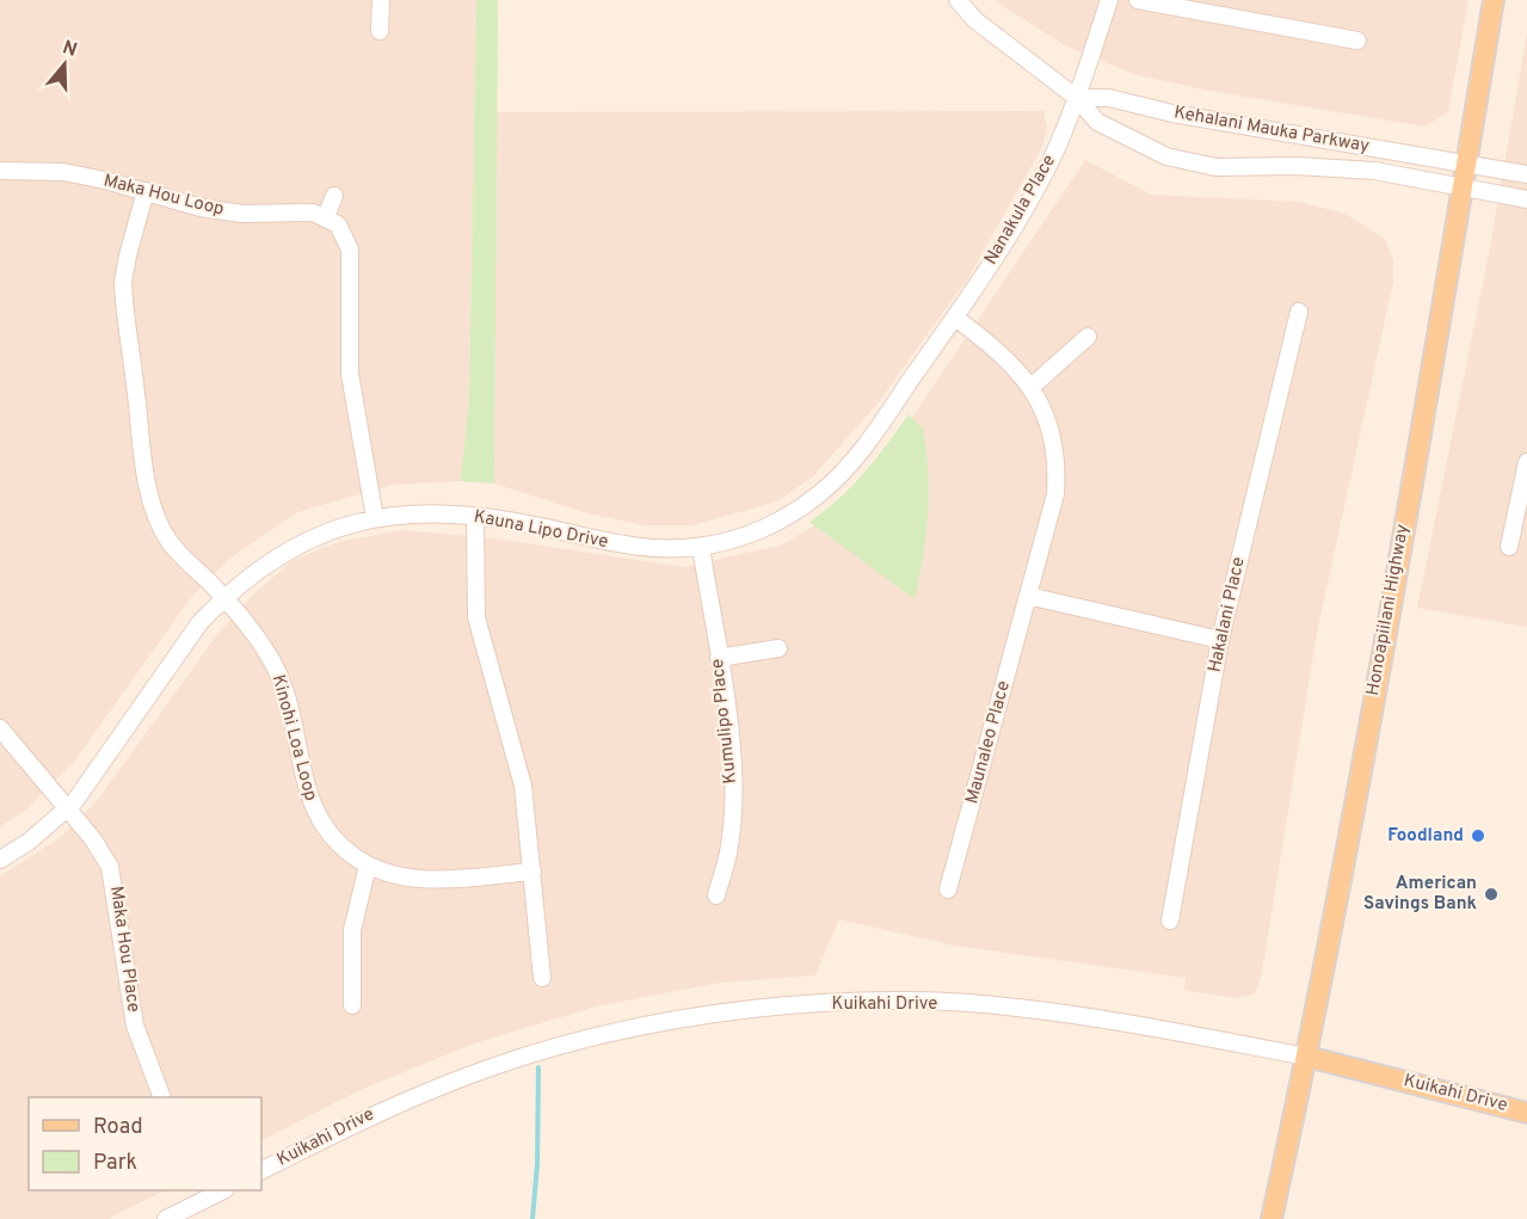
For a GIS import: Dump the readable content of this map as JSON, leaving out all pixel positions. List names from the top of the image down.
{
  "streets": {
    "main road": ["Honoapiilani Highway", "Kuikahi Drive"],
    "street": [
      "Kehalani Mauka Parkway",
      "Maka Hou Loop",
      "Nanakula Place",
      "Kauna Lipo Drive",
      "Hakalani Place",
      "Kumulipo Place",
      "Kinohi Loa Loop",
      "Maunaleo Place",
      "Maka Hou Place"
    ]
  },
  "crossings": [
    ["Kehalani Mauka Parkway", "Nanakula Place"],
    ["Kehalani Mauka Parkway", "Honoapiilani Highway"],
    ["Maka Hou Loop", "Kinohi Loa Loop"],
    ["Nanakula Place", "Kauna Lipo Drive"],
    ["Kauna Lipo Drive", "Kumulipo Place"],
    ["Kauna Lipo Drive", "Kinohi Loa Loop"],
    ["Kauna Lipo Drive", "Maka Hou Place"],
    ["Honoapiilani Highway", "Kuikahi Drive"]
  ],
  "places": ["Foodland", "American Savings Bank"],
  "legend": ["Road", "Park"],
  "north": "top"
}
